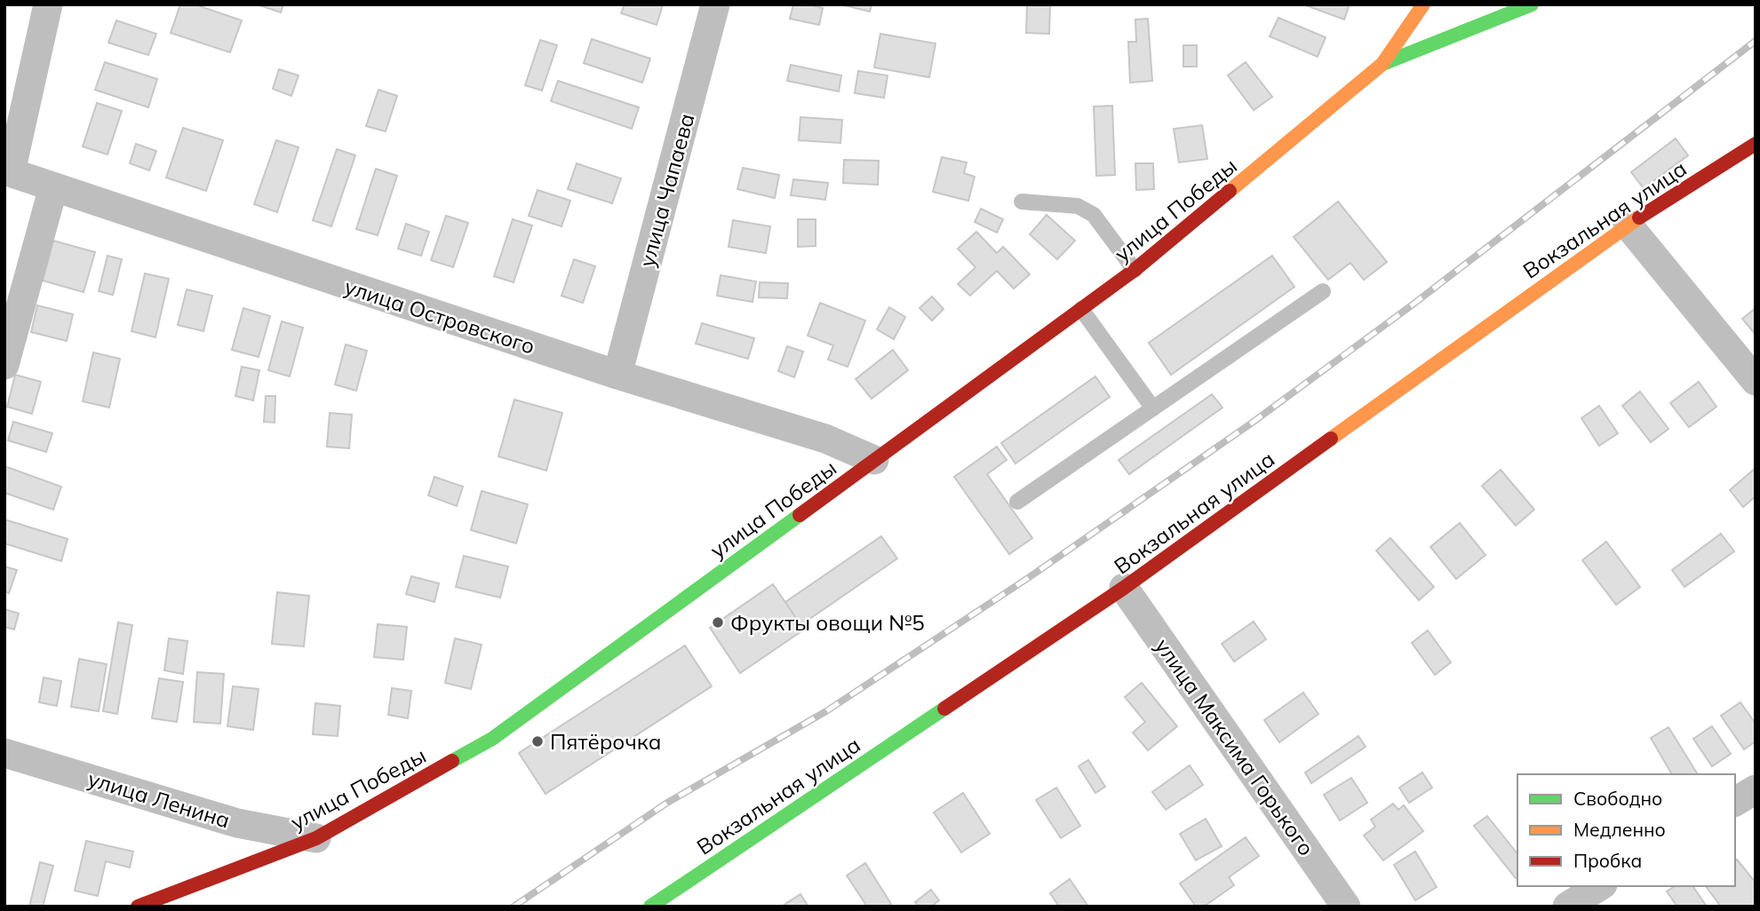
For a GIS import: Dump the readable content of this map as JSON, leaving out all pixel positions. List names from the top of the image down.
{
  "streets": {
    "street": [
      "улица Чапаева",
      "улица Победы",
      "Вокзальная улица",
      "улица Островского",
      "улица Максима Горького",
      "улица Ленина"
    ]
  },
  "crossings": [
    ["улица Чапаева", "улица Островского"],
    ["улица Победы", "улица Островского"],
    ["улица Победы", "улица Ленина"],
    ["Вокзальная улица", "улица Максима Горького"]
  ],
  "places": ["Фрукты овощи №5", "Пятёрочка"],
  "legend": ["Свободно", "Медленно", "Пробка"]
}
